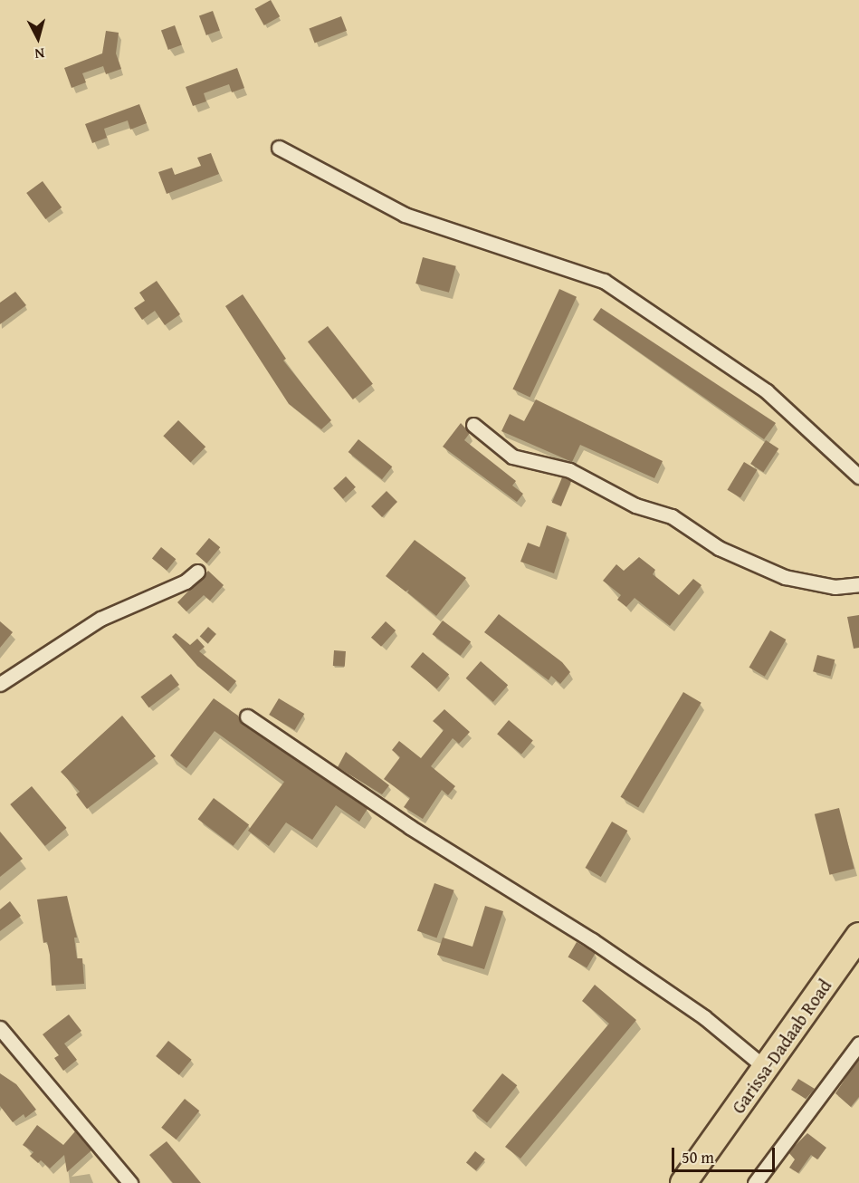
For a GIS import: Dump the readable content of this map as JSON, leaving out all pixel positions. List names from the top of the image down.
{
  "streets": {
    "highway": ["Garissa-Dadaab Road"]
  },
  "scale_bar": "50 m",
  "north": "bottom"
}
